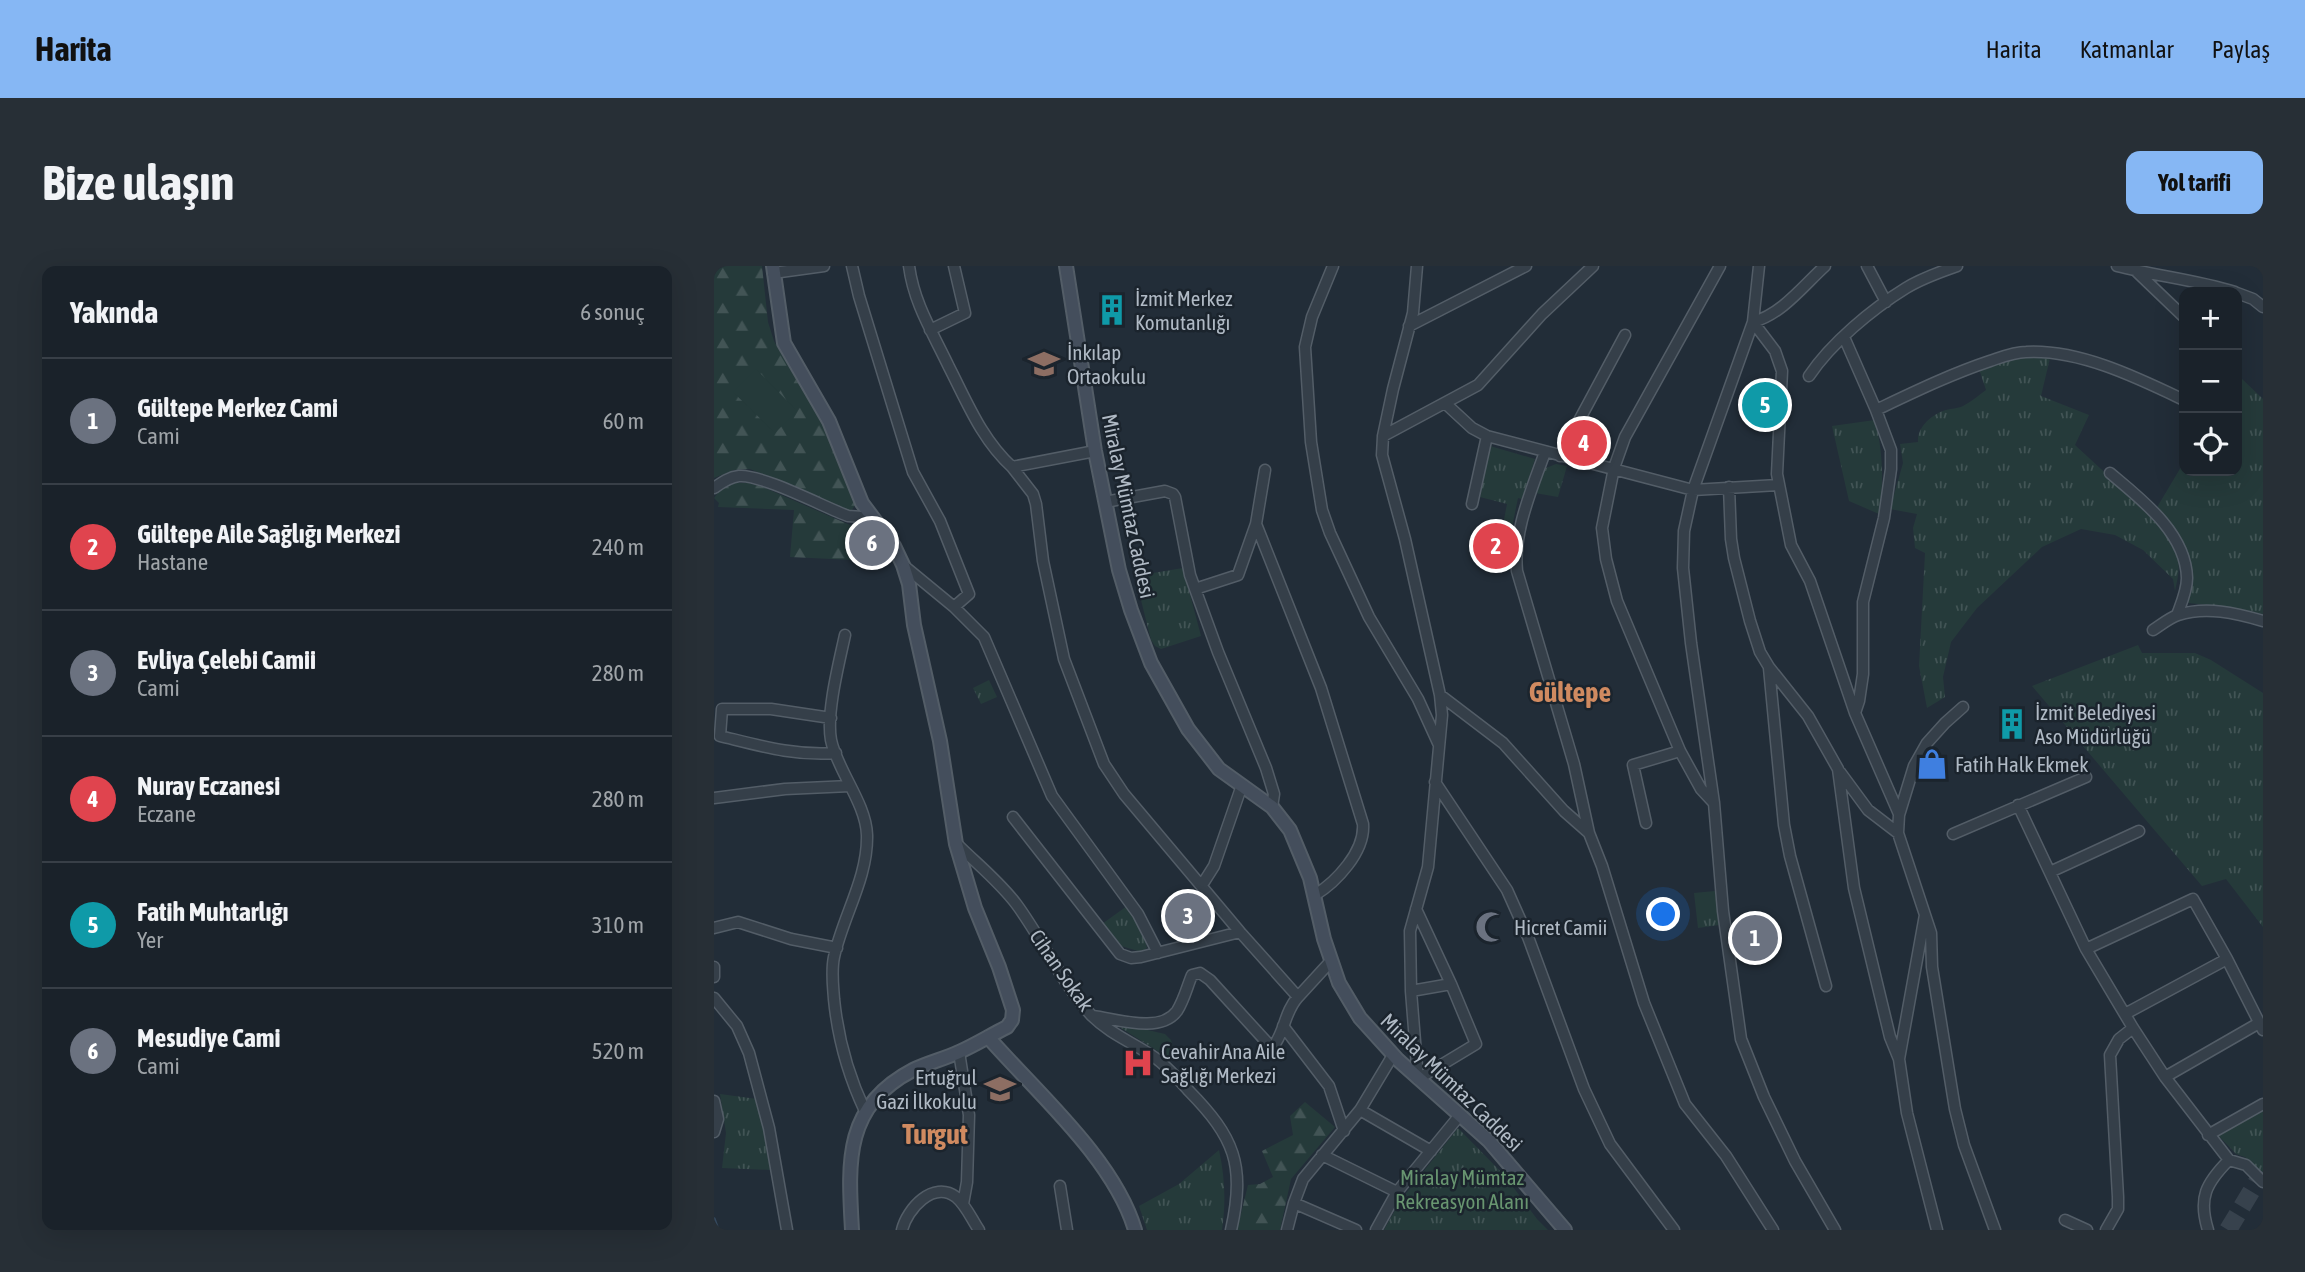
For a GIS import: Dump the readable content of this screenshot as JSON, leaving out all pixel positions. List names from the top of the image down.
{
  "streets": {
    "main road": ["Miralay Mümtaz Caddesi"],
    "street": ["Cihan Sokak"]
  },
  "districts": ["Gültepe", "Turgut"],
  "parks": ["Miralay Mümtaz Rekreasyon Alanı"],
  "places": {
    "building": ["İzmit Merkez Komutanlığı", "İzmit Belediyesi Aso Müdürlüğü"],
    "school or university": ["İnkılap Ortaokulu", "Ertuğrul Gazi İlkokulu"],
    "shop": ["Fatih Halk Ekmek"],
    "mosque": ["Hicret Camii"],
    "hospital": ["Cevahir Ana Aile Sağlığı Merkezi"]
  },
  "page": {
    "header": "Harita",
    "nav": ["Harita", "Katmanlar", "Paylaş"],
    "buttons": "Yol tarifi",
    "title": "Bize ulaşın",
    "heading": ["Yakında", "6 sonuç"],
    "map_buttons": ["+", "−"],
    "list": [
      {
        "mark": "1",
        "name": "Gültepe Merkez Cami",
        "note": "Cami",
        "value": "60 m"
      },
      {
        "mark": "2",
        "name": "Gültepe Aile Sağlığı Merkezi",
        "note": "Hastane",
        "value": "240 m"
      },
      {
        "mark": "3",
        "name": "Evliya Çelebi Camii",
        "note": "Cami",
        "value": "280 m"
      },
      {
        "mark": "4",
        "name": "Nuray Eczanesi",
        "note": "Eczane",
        "value": "280 m"
      },
      {
        "mark": "5",
        "name": "Fatih Muhtarlığı",
        "note": "Yer",
        "value": "310 m"
      },
      {
        "mark": "6",
        "name": "Mesudiye Cami",
        "note": "Cami",
        "value": "520 m"
      }
    ],
    "pins": [
      "5",
      "4",
      "6",
      "2",
      "3",
      "1"
    ]
  }
}
